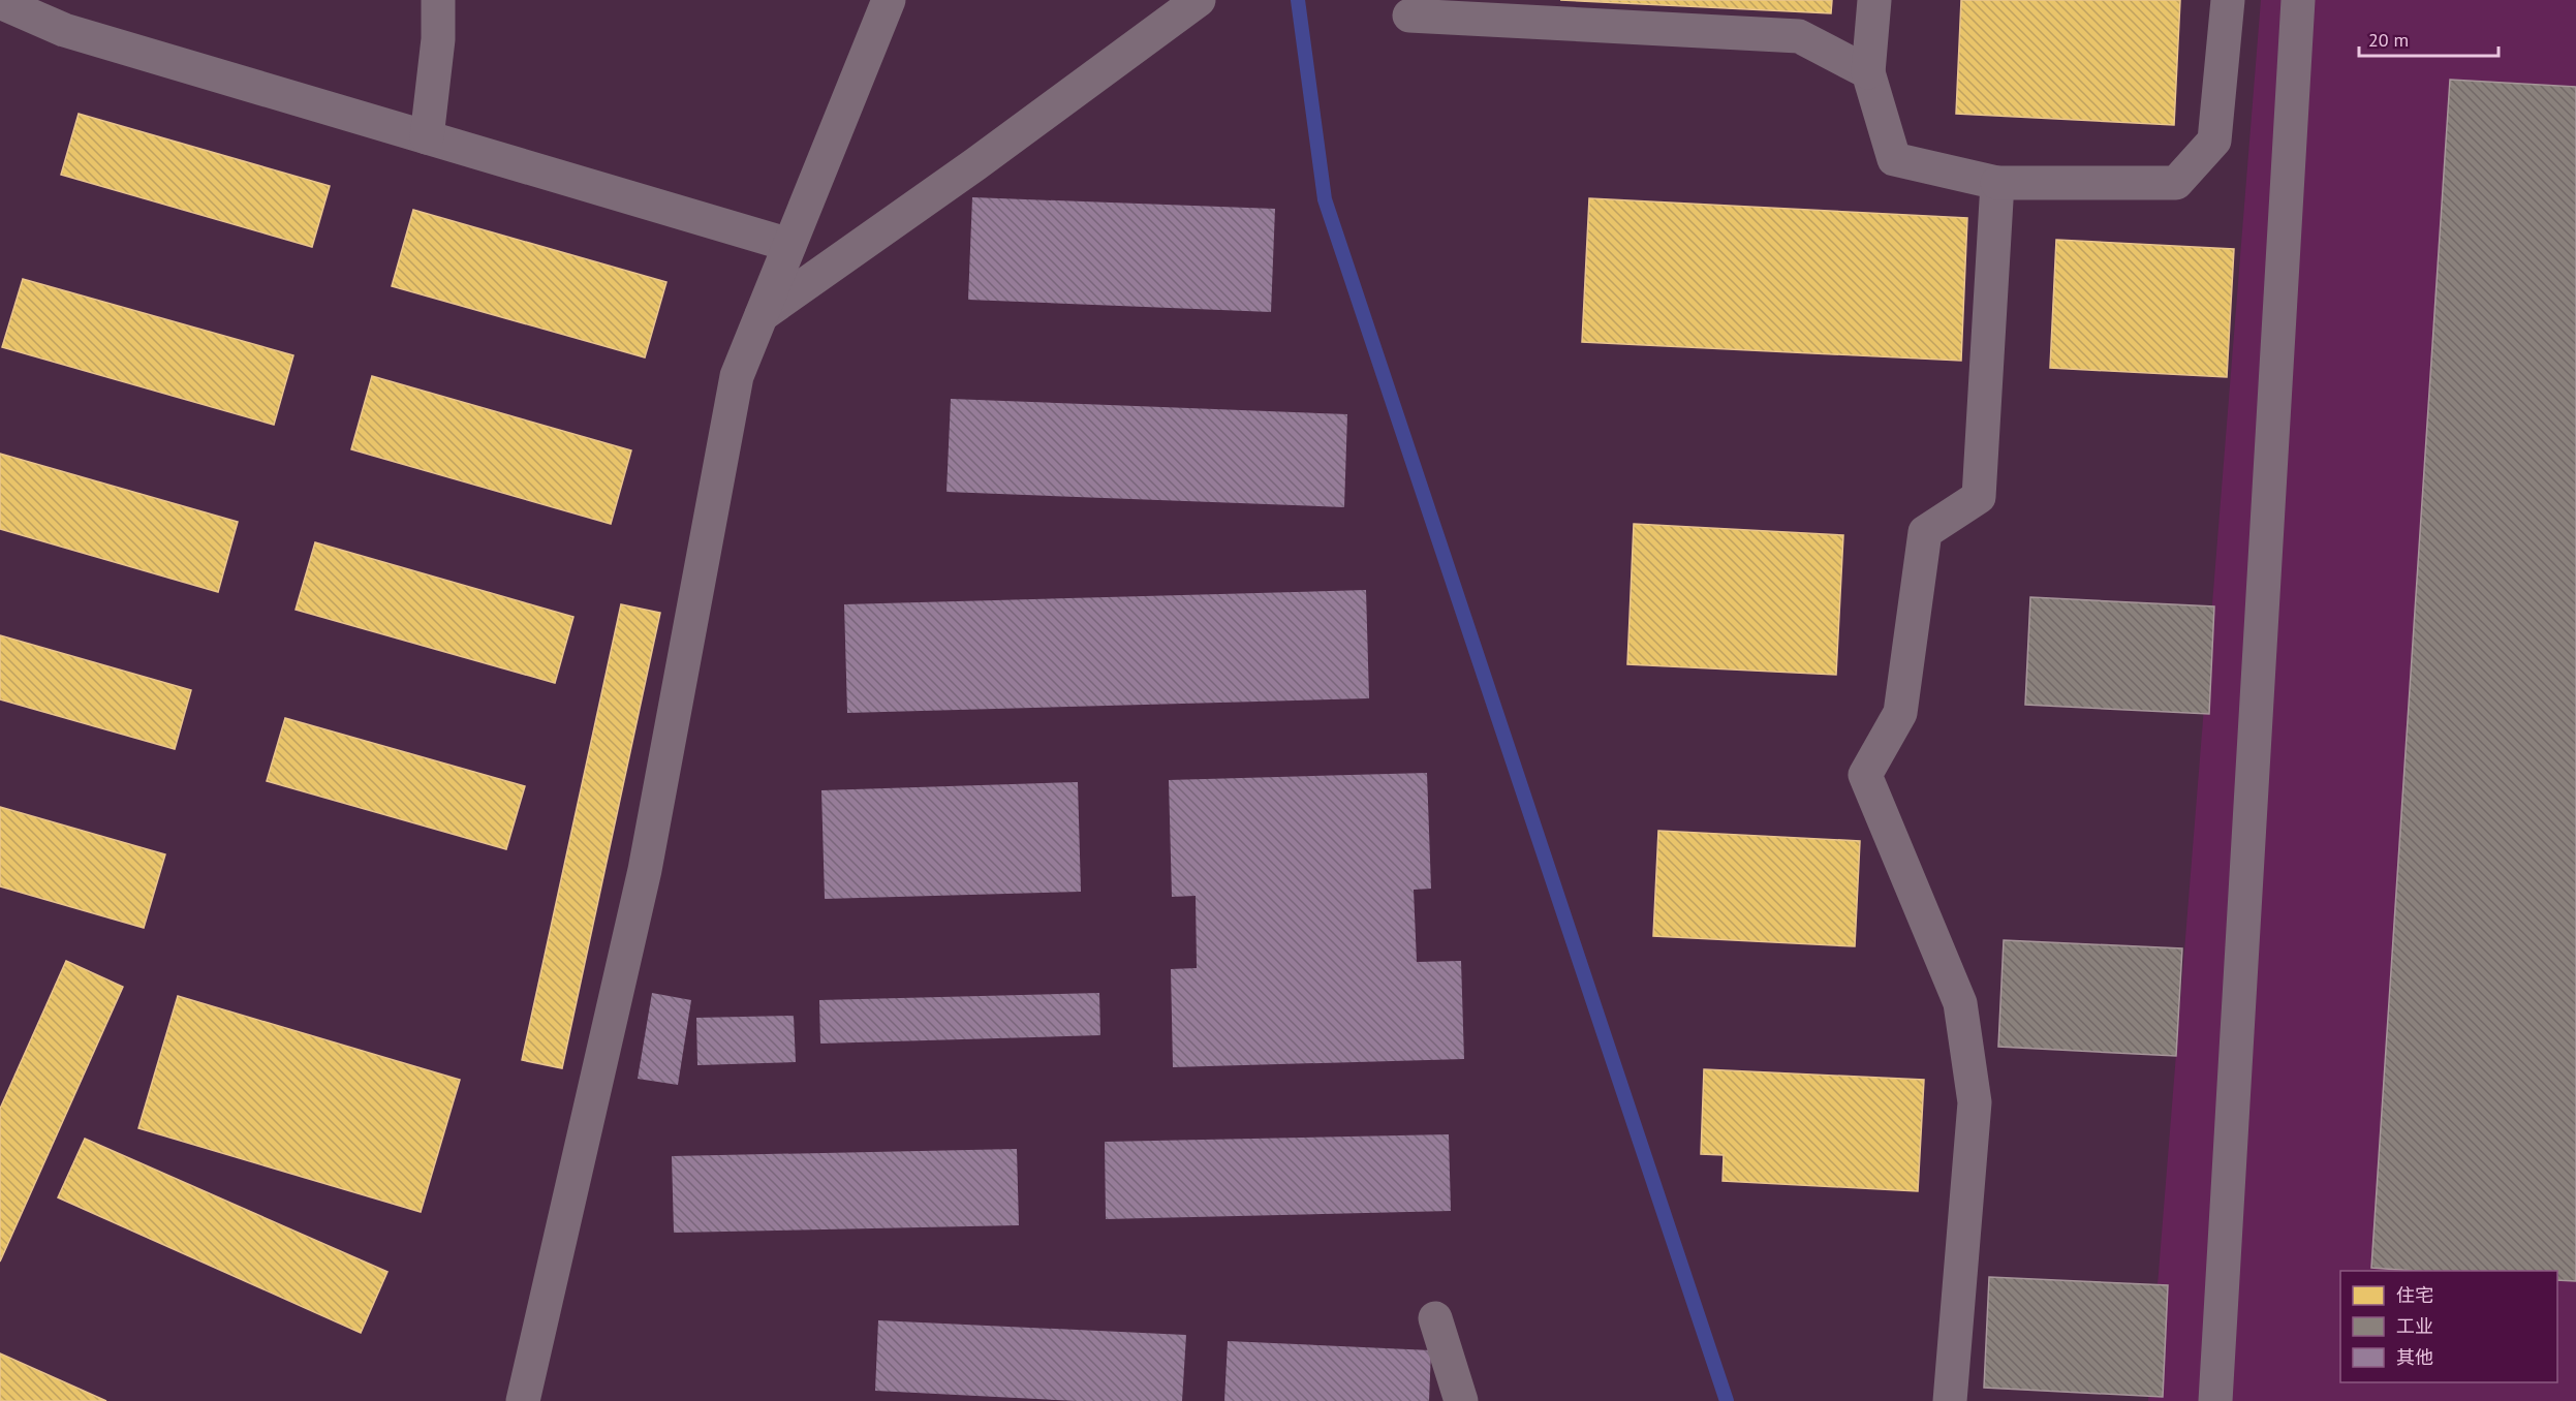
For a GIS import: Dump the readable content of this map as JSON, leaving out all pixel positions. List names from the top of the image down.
{
  "legend": ["住宅", "工业", "其他"],
  "scale_bar": "20 m"
}
